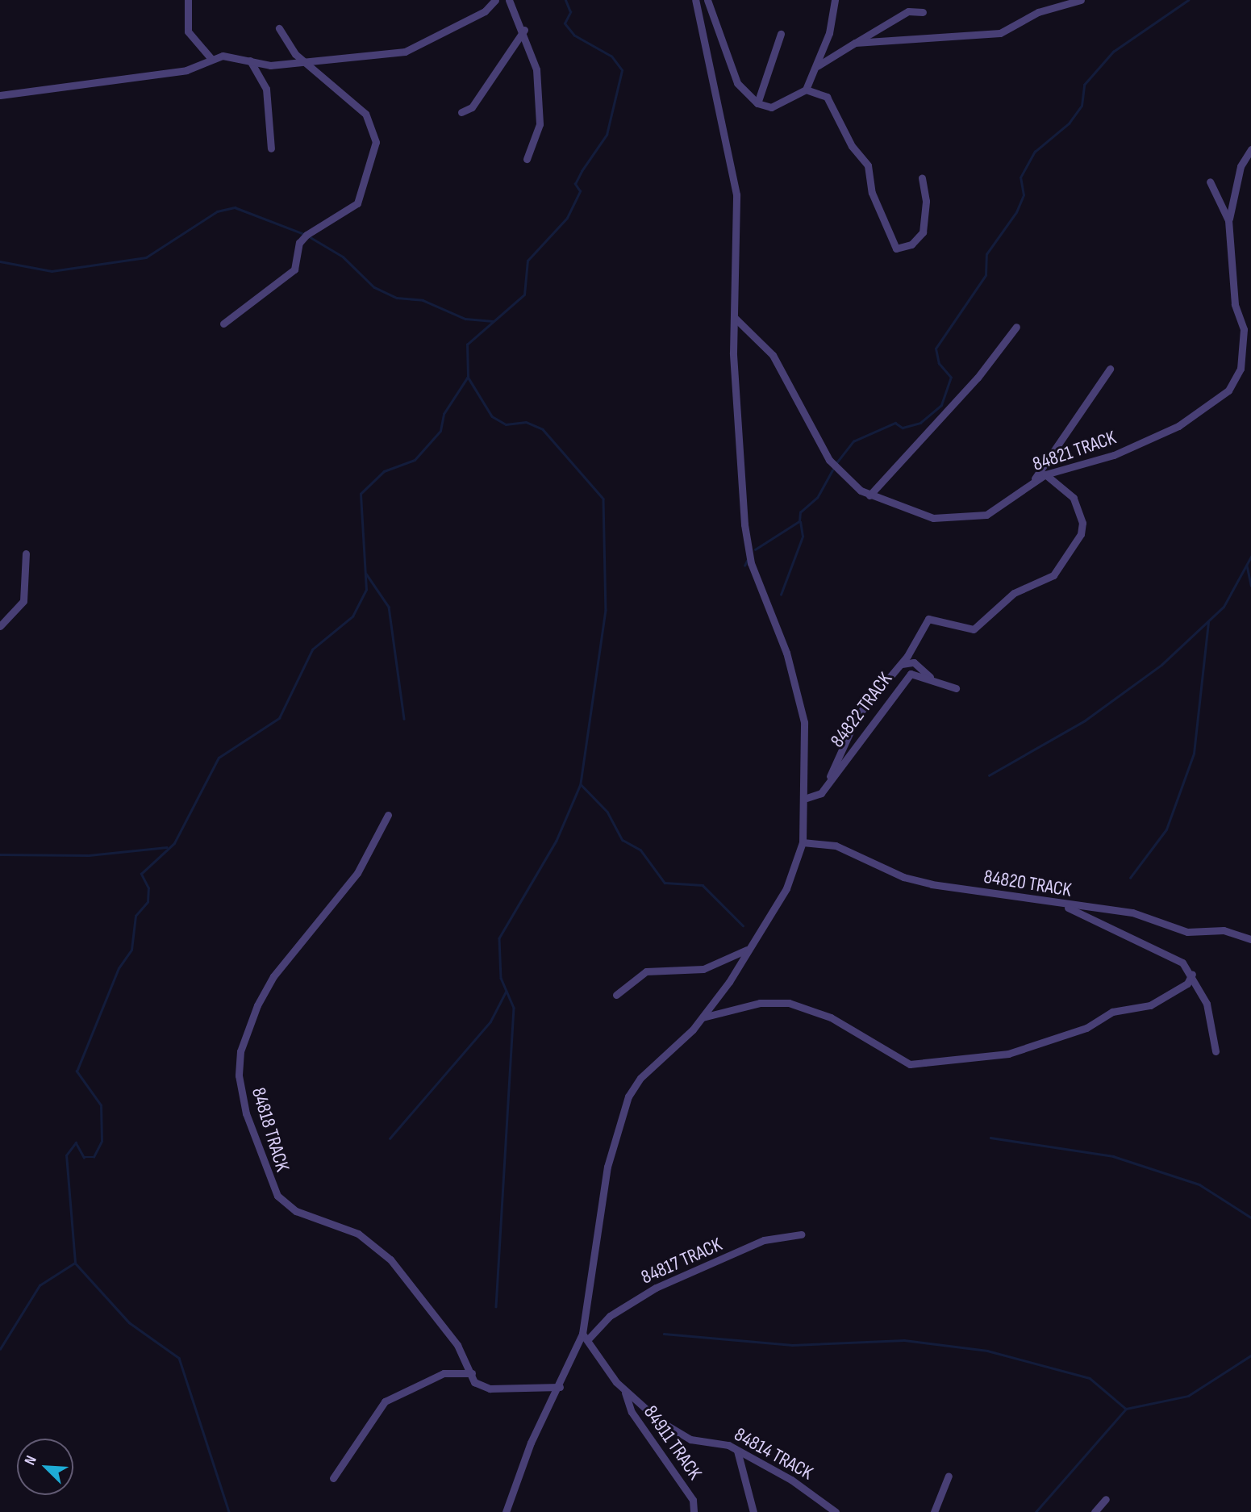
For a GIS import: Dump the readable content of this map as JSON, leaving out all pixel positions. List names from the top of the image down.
{
  "streets": {
    "street": [
      "84821 TRACK",
      "84822 TRACK",
      "84820 TRACK",
      "84818 TRACK",
      "84817 TRACK",
      "84911 TRACK",
      "84814 TRACK"
    ]
  },
  "crossings": [
    ["84911 TRACK", "84814 TRACK"]
  ],
  "north": "top left"
}
